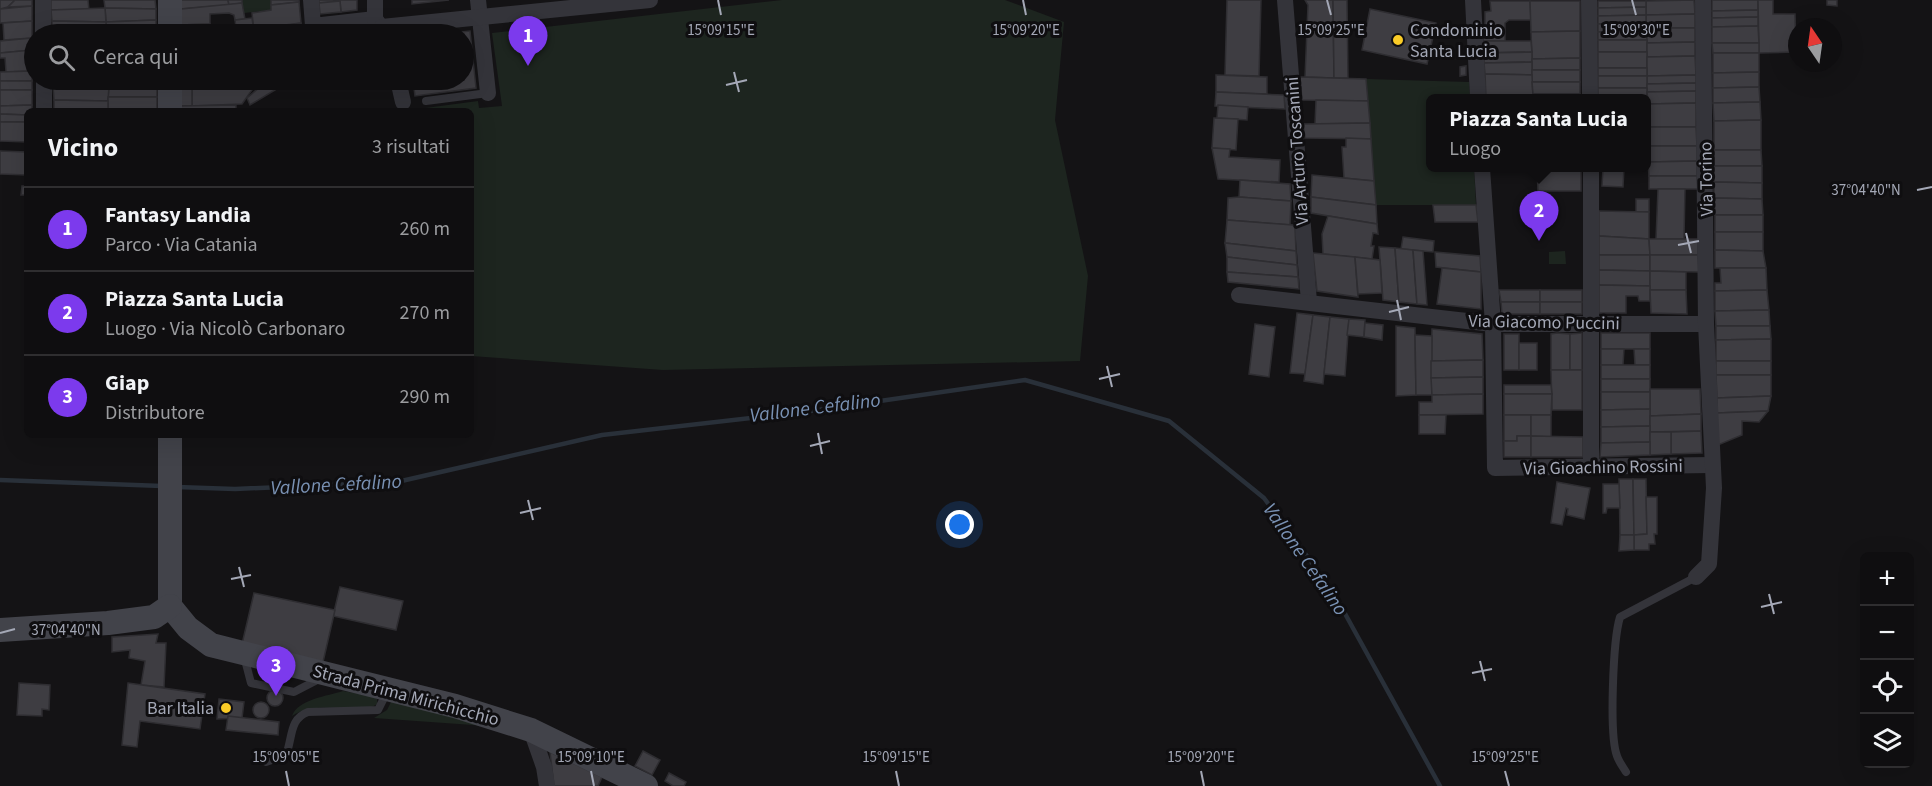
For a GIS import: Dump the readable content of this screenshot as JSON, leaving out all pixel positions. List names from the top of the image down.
{
  "streets": {
    "main road": ["Strada Prima Mirichicchio"],
    "street": [
      "Via Arturo Toscanini",
      "Via Torino",
      "Via Giacomo Puccini",
      "Via Gioachino Rossini"
    ]
  },
  "crossings": [
    ["Via Arturo Toscanini", "Via Giacomo Puccini"],
    ["Via Torino", "Via Giacomo Puccini"],
    ["Via Torino", "Via Gioachino Rossini"],
    ["Via Giacomo Puccini", "Via Gioachino Rossini"]
  ],
  "water": ["Vallone Cefalino"],
  "places": ["Condominio Santa Lucia", "Bar Italia"],
  "north": "top",
  "page": {
    "pins": ["1", "2", "3"],
    "search": "Cerca qui",
    "popup": ["Piazza Santa Lucia", "Luogo"],
    "heading": ["Vicino", "3 risultati"],
    "list": [
      {
        "mark": "1",
        "name": "Fantasy Landia",
        "note": "Parco · Via Catania",
        "value": "260 m"
      },
      {
        "mark": "2",
        "name": "Piazza Santa Lucia",
        "note": "Luogo · Via Nicolò Carbonaro",
        "value": "270 m"
      },
      {
        "mark": "3",
        "name": "Giap",
        "note": "Distributore",
        "value": "290 m"
      }
    ],
    "map_buttons": ["+", "−"]
  },
  "coordinates": [
    "15°09'15\"E",
    "15°09'20\"E",
    "15°09'25\"E",
    "15°09'30\"E",
    "37°04'40\"N",
    "15°09'05\"E",
    "15°09'10\"E"
  ]
}
